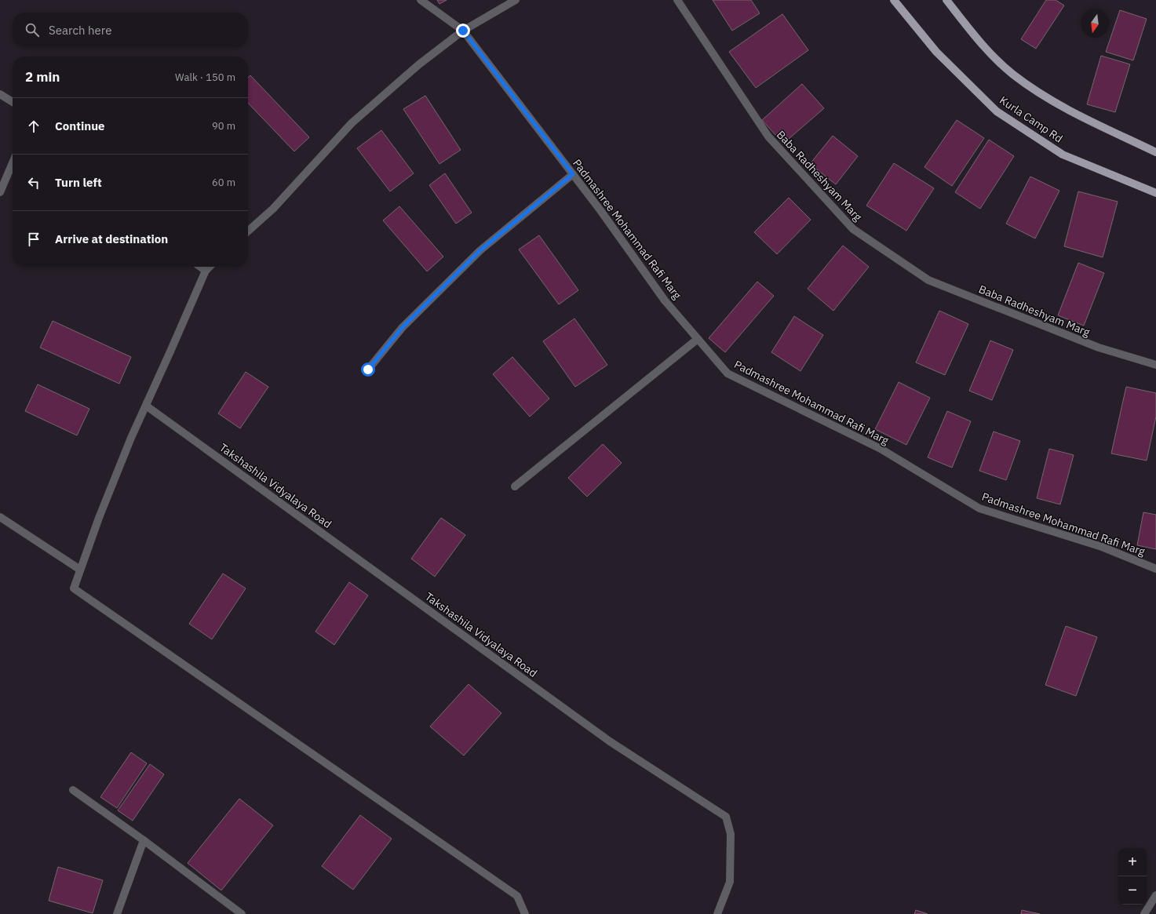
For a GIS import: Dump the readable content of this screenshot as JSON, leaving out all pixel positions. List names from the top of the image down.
{
  "streets": {
    "main road": ["Kurla Camp Rd"],
    "street": ["Baba Radheshyam Marg", "Padmashree Mohammad Rafi Marg", "Takshashila Vidyalaya Road"]
  },
  "north": "bottom",
  "page": {
    "search": "Search here",
    "heading": ["2 min", "Walk · 150 m"],
    "list": [
      ["Continue", "90 m"],
      ["Turn left", "60 m"],
      "Arrive at destination"
    ],
    "map_buttons": ["+", "−"]
  }
}
